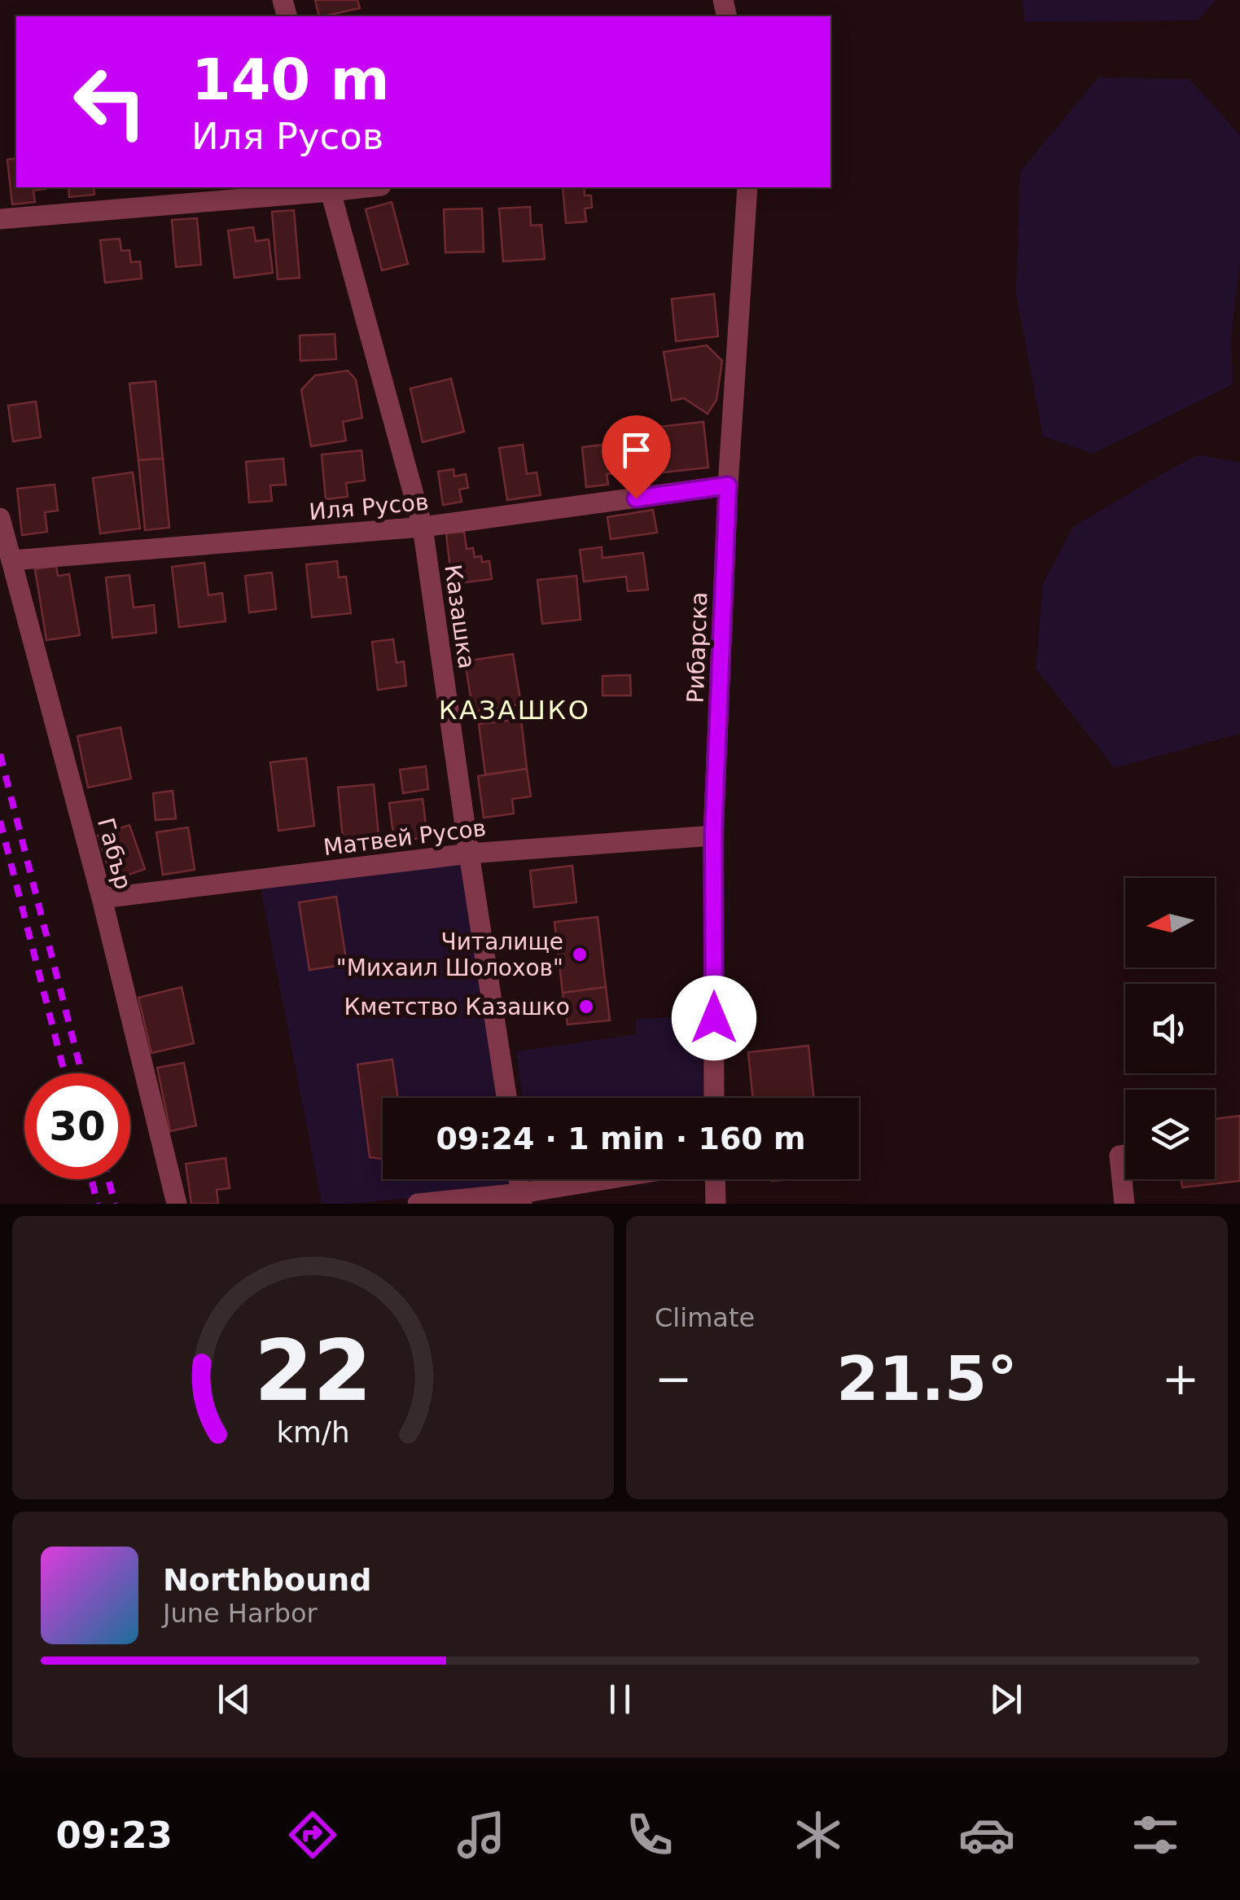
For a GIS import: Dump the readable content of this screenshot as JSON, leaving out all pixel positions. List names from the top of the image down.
{
  "streets": {
    "street": [
      "Иля Русов",
      "Казашка",
      "Рибарска",
      "Матвей Русов",
      "Габър"
    ]
  },
  "crossings": [
    ["Иля Русов", "Казашка"],
    ["Иля Русов", "Рибарска"],
    ["Иля Русов", "Габър"],
    ["Казашка", "Матвей Русов"],
    ["Рибарска", "Матвей Русов"],
    ["Матвей Русов", "Габър"]
  ],
  "districts": ["КАЗАШКО"],
  "places": ["Читалище \"Михаил Шолохов\"", "Кметство Казашко"],
  "north": "left",
  "page": {
    "turn": ["140 m", "Иля Русов"],
    "limit": "30",
    "trip": "09:24 · 1 min · 160 m",
    "tile": "Climate",
    "heat": ["−", "21.5°", "+"],
    "song": ["Northbound", "June Harbor"],
    "tabs": "09:23",
    "gauge": ["22", "km/h"]
  }
}
